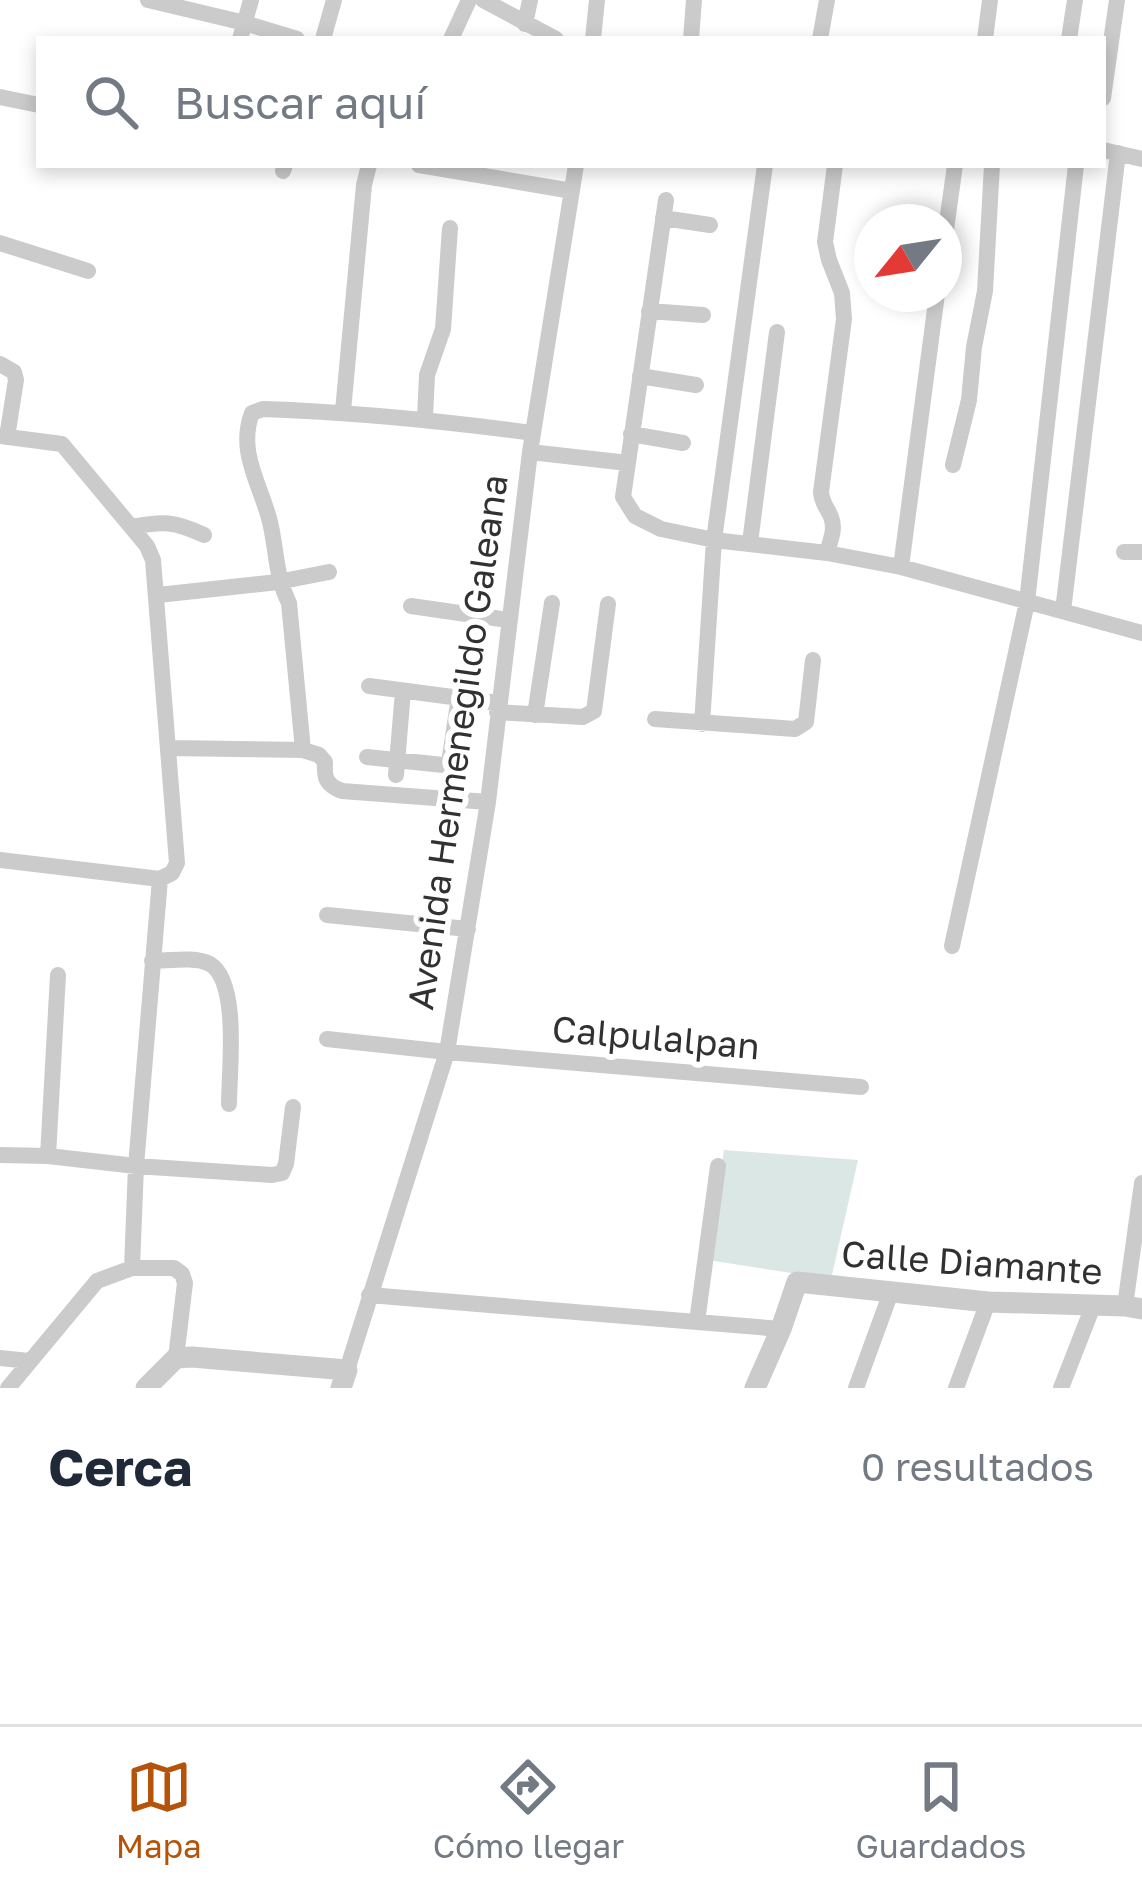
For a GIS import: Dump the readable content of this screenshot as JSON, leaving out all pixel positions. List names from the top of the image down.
{
  "streets": {
    "street": ["Avenida Hermenegildo Galeana", "Calpulalpan", "Calle Diamante"]
  },
  "crossings": [
    ["Avenida Hermenegildo Galeana", "Calpulalpan"]
  ],
  "north": "bottom left",
  "page": {
    "search": "Buscar aquí",
    "heading": ["Cerca", "0 resultados"],
    "nav": ["Mapa", "Cómo llegar", "Guardados"]
  }
}
